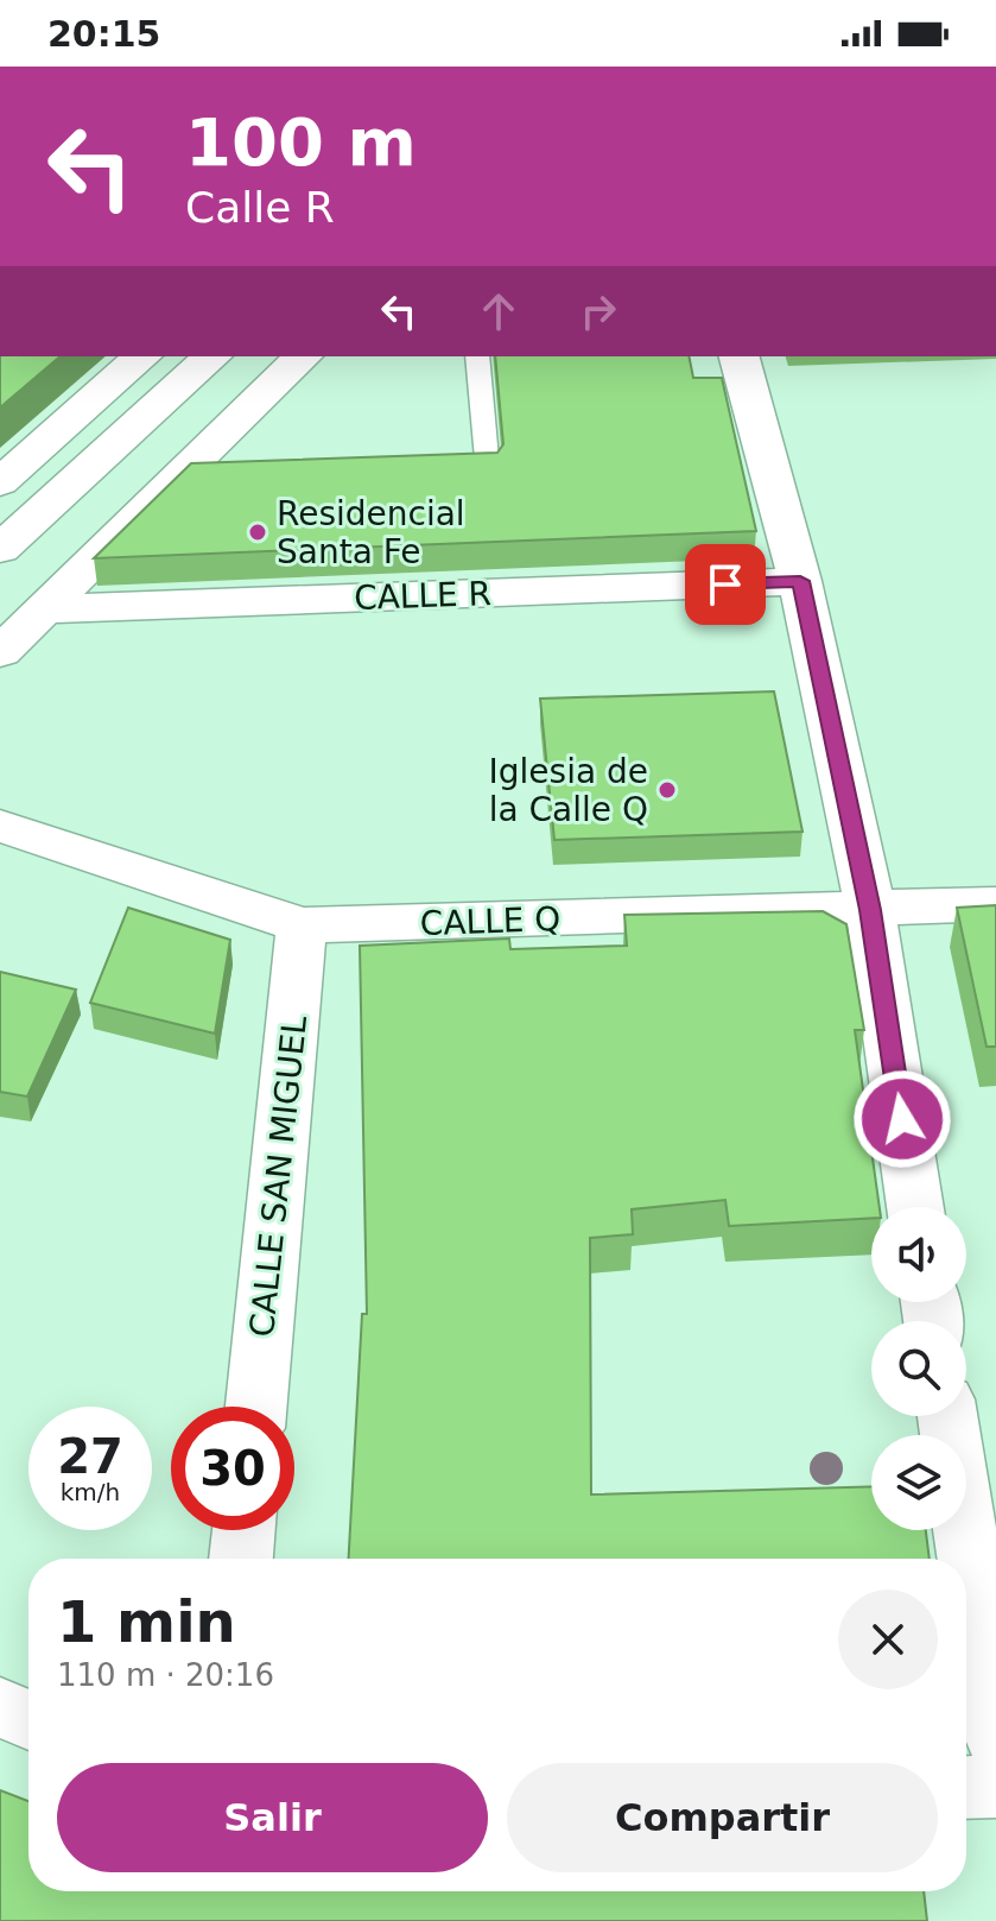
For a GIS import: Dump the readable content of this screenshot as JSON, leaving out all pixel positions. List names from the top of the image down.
{
  "streets": {
    "street": ["CALLE R", "CALLE Q", "CALLE SAN MIGUEL"]
  },
  "crossings": [
    ["CALLE Q", "CALLE SAN MIGUEL"]
  ],
  "places": ["Residencial Santa Fe", "Iglesia de la Calle Q"],
  "page": {
    "status": "20:15",
    "turn": ["100 m", "Calle R"],
    "speed": "27 km/h",
    "limit": "30",
    "heading": ["1 min", "110 m · 20:16"],
    "buttons": ["Salir", "Compartir"]
  }
}
